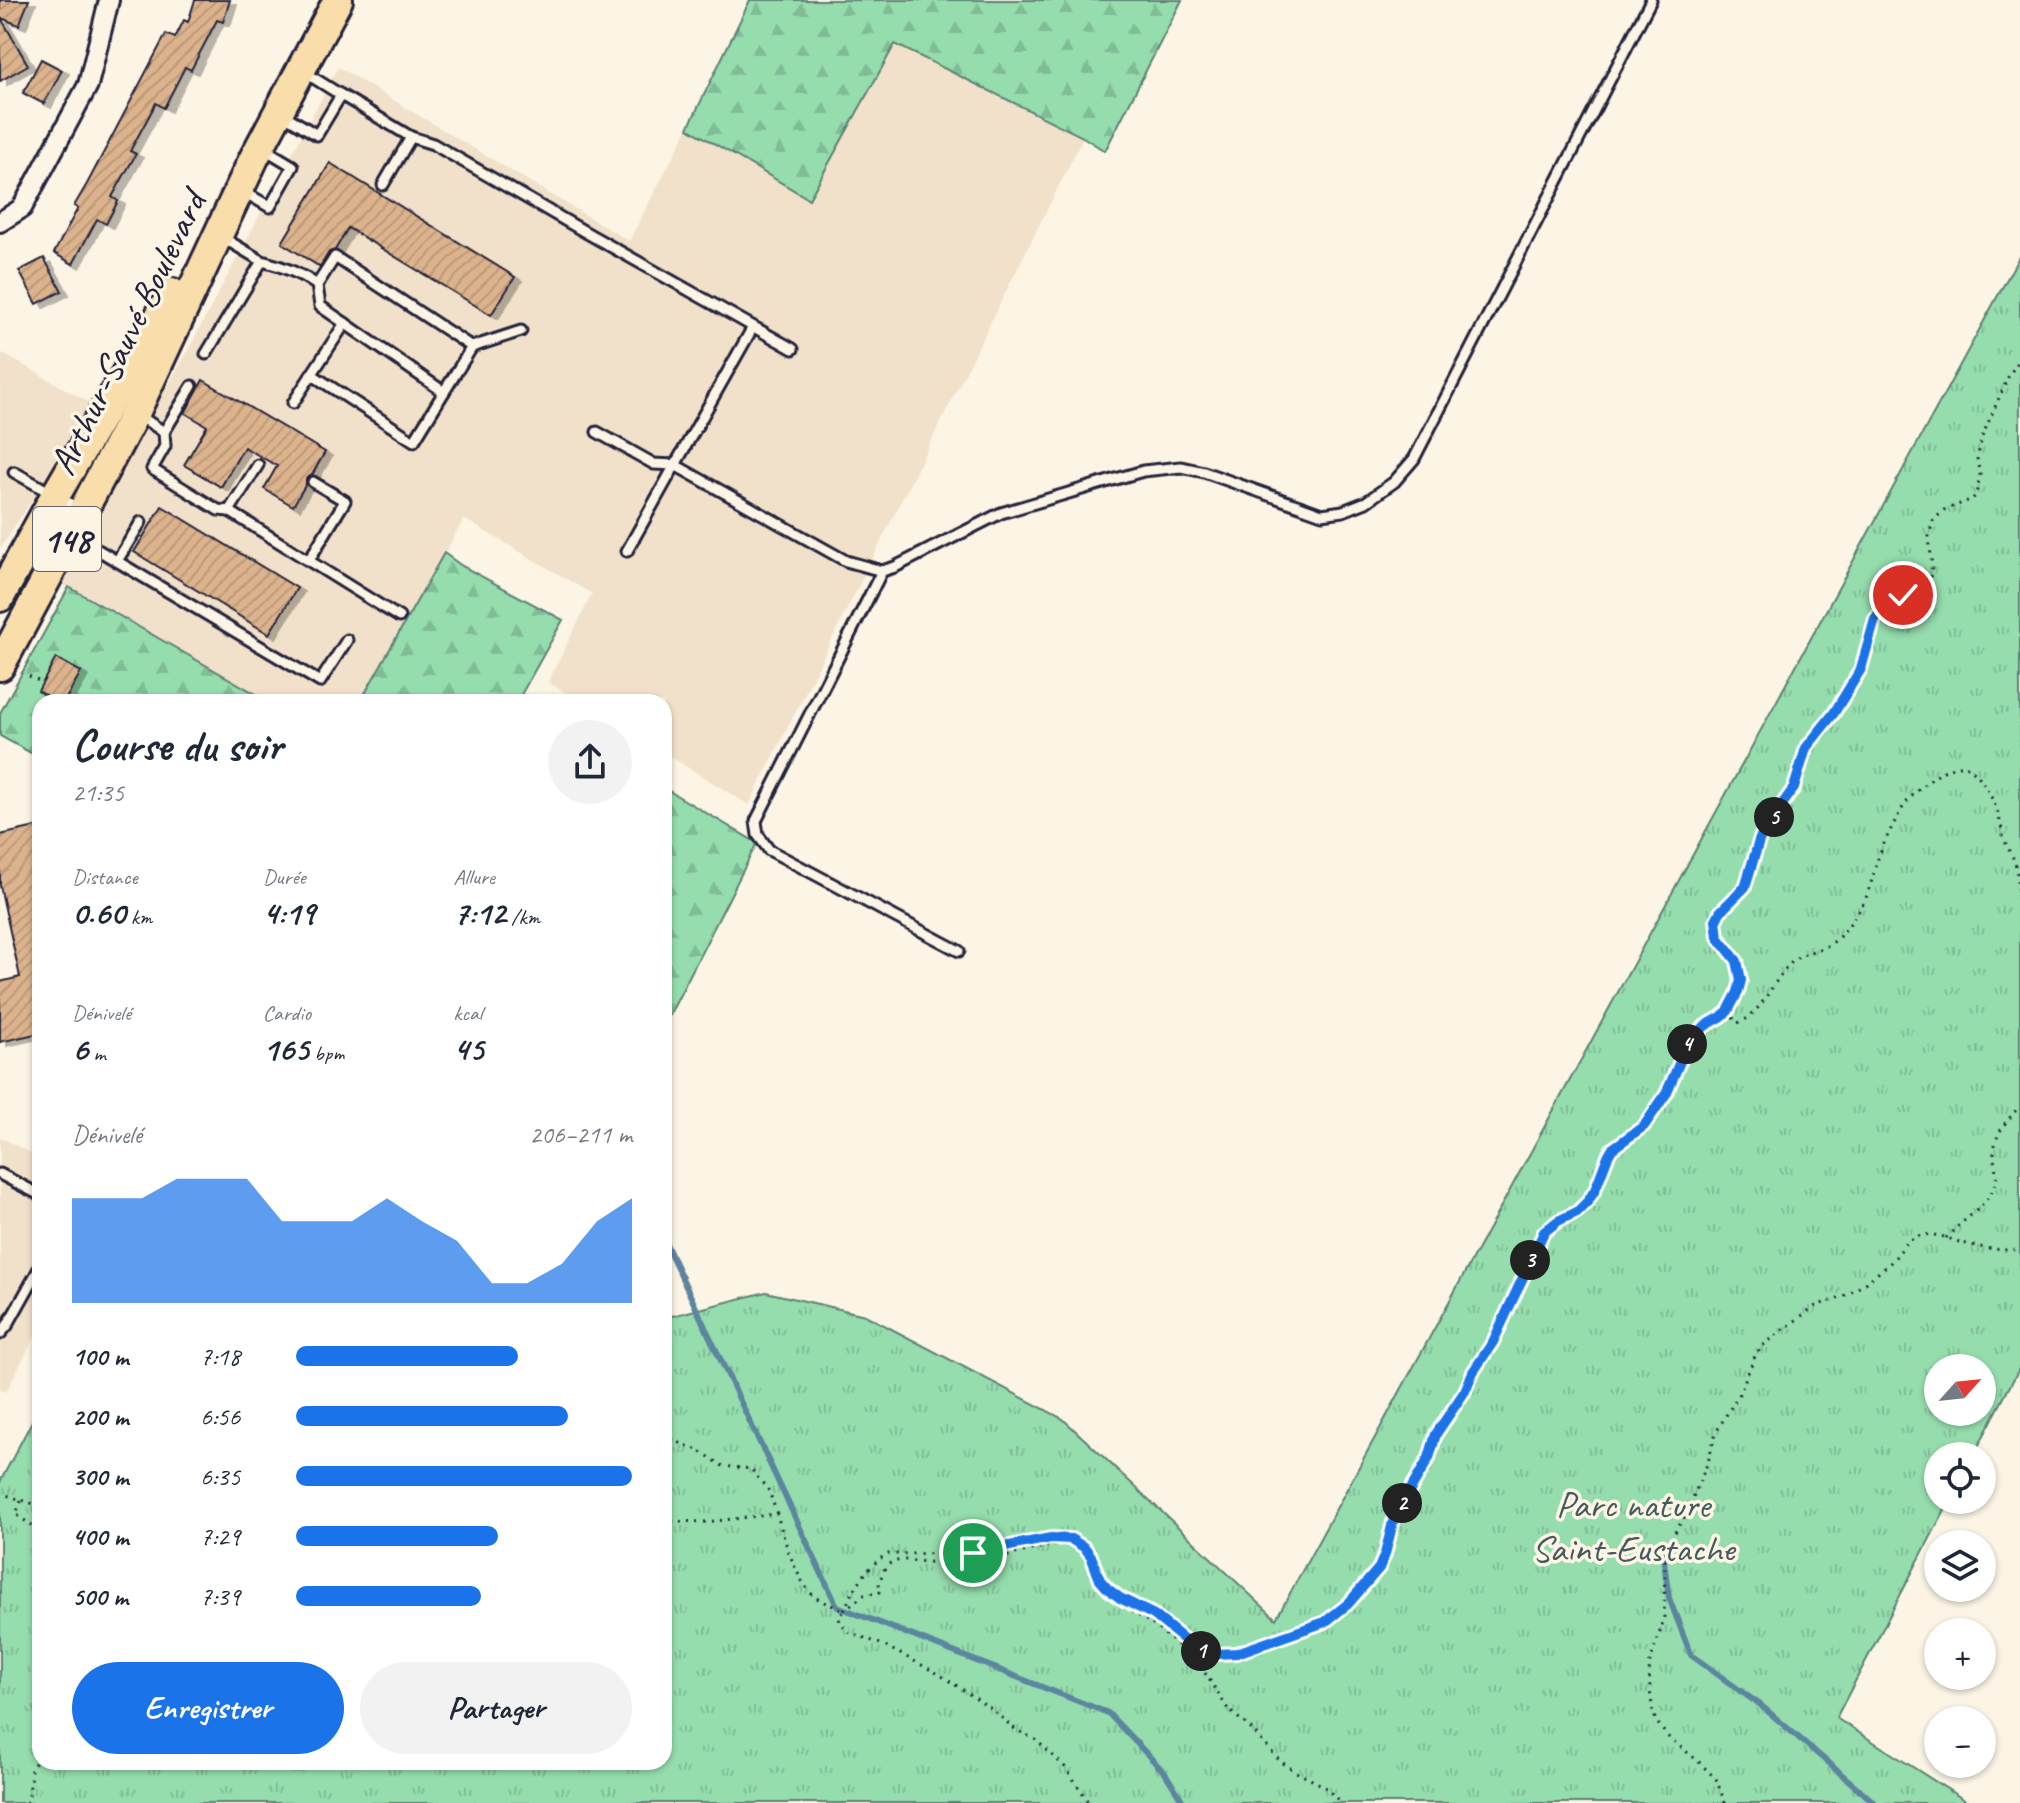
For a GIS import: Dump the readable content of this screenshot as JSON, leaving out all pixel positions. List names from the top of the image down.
{
  "streets": {
    "main road": ["Arthur-Sauvé Boulevard", "148"]
  },
  "parks": ["Parc nature Saint-Eustache"],
  "north": "top right",
  "page": {
    "heading": ["Course du soir", "21:35"],
    "pins": [
      "5",
      "4",
      "3",
      "2",
      "1"
    ],
    "stats": [
      ["Distance", "0.60 km"],
      ["Durée", "4:19"],
      ["Allure", "7:12 /km"],
      ["Dénivelé", "6 m"],
      ["Cardio", "165 bpm"],
      ["kcal", "45"]
    ],
    "chart": ["Dénivelé", "206–211 m"],
    "list": [
      {
        "name": "100 m",
        "note": "7:18"
      },
      {
        "name": "200 m",
        "note": "6:56"
      },
      {
        "name": "300 m",
        "note": "6:35"
      },
      {
        "name": "400 m",
        "note": "7:29"
      },
      {
        "name": "500 m",
        "note": "7:39"
      }
    ],
    "map_buttons": ["+", "−"],
    "buttons": ["Enregistrer", "Partager"]
  }
}
